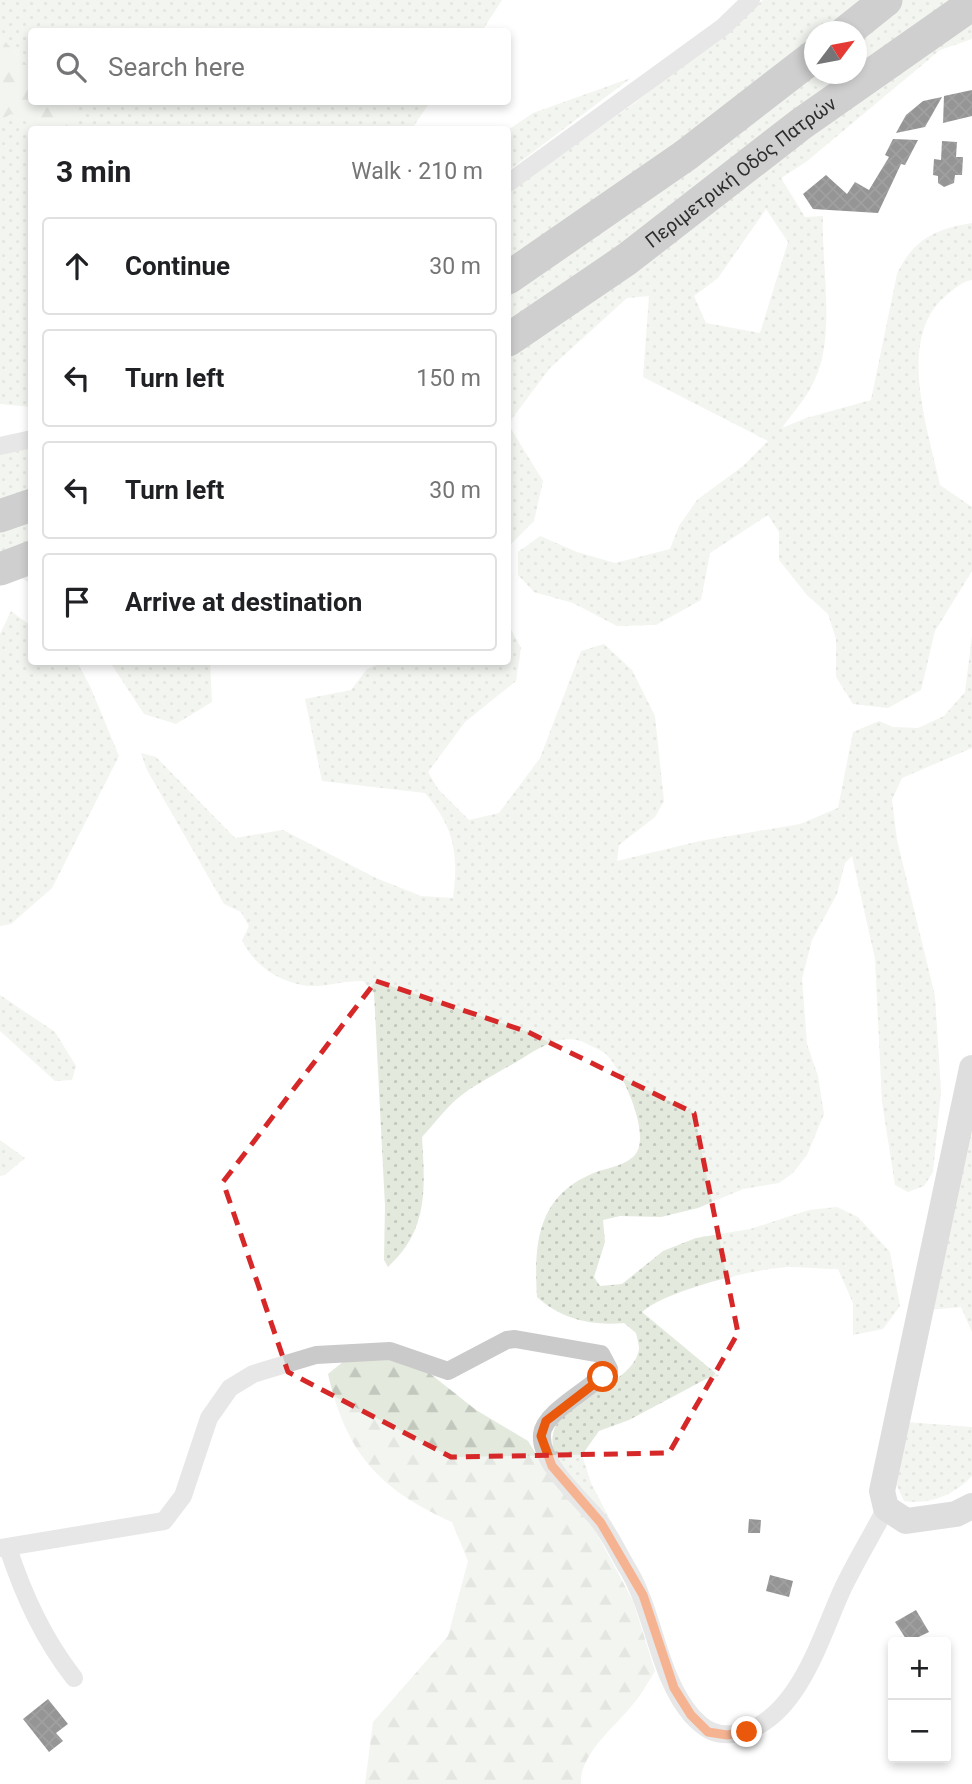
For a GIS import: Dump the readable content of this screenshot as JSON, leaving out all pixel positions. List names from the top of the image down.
{
  "streets": {
    "highway": ["Περιμετρική Οδός Πατρών"]
  },
  "north": "top right",
  "page": {
    "search": "Search here",
    "heading": ["3 min", "Walk · 210 m"],
    "list": [
      ["Continue", "30 m"],
      ["Turn left", "150 m"],
      ["Turn left", "30 m"],
      "Arrive at destination"
    ],
    "map_buttons": ["+", "−"]
  }
}
